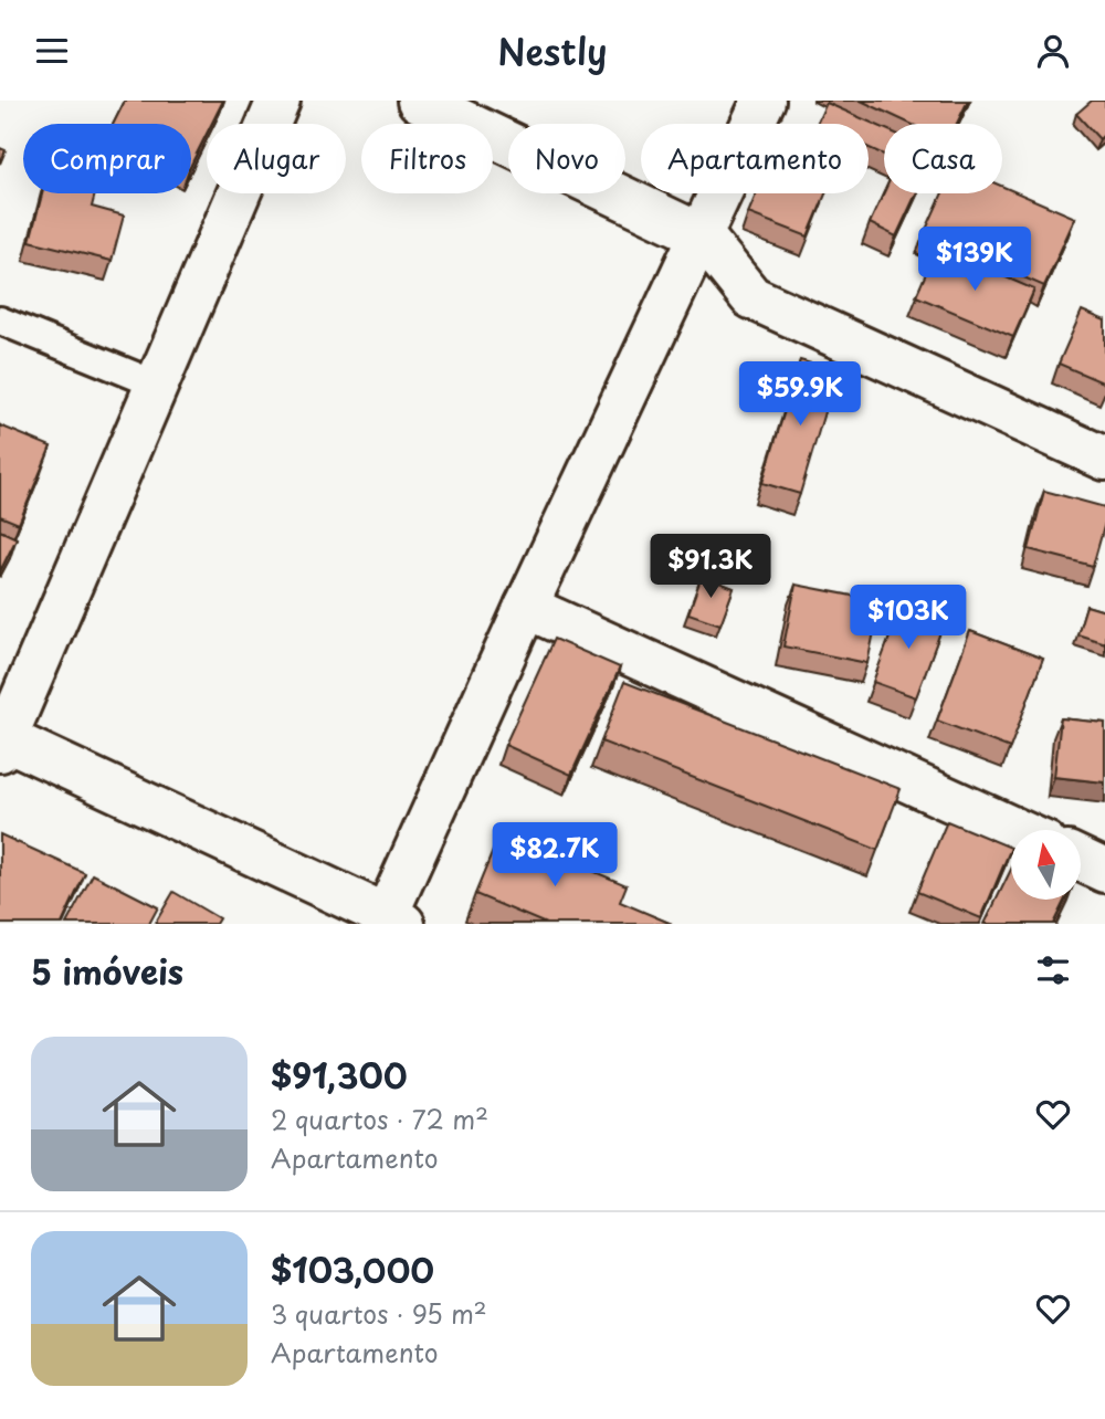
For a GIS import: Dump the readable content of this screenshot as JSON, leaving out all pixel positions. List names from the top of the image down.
{
  "north": "top",
  "page": {
    "header": "Nestly",
    "chip": [
      "Comprar",
      "Alugar",
      "Filtros",
      "Novo",
      "Apartamento",
      "Casa"
    ],
    "price": [
      "$139K",
      "$59.9K",
      "$91.3K",
      "$103K",
      "$82.7K"
    ],
    "heading": "5 imóveis",
    "list": [
      {
        "name": "$91,300",
        "note": "2 quartos · 72 m² · Apartamento"
      },
      {
        "name": "$103,000",
        "note": "3 quartos · 95 m² · Apartamento"
      }
    ]
  }
}
